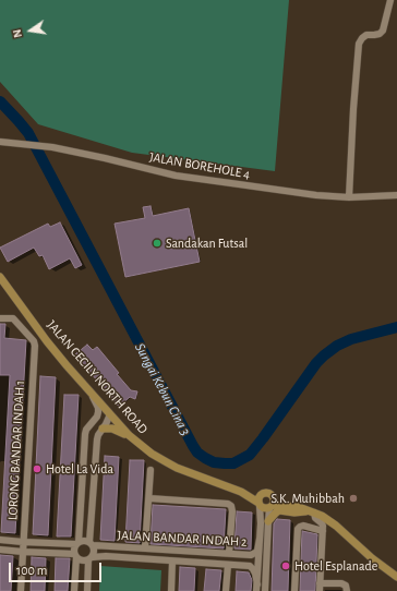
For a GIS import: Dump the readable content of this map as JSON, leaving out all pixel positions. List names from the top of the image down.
{
  "streets": {
    "main road": ["JALAN CECILY NORTH ROAD"],
    "street": ["JALAN BOREHOLE 4", "LORONG BANDAR INDAH 1", "JALAN BANDAR INDAH 2"]
  },
  "water": ["Sungai Kebun Cina 3"],
  "places": [
    "Sandakan Futsal",
    "Hotel La Vida",
    "S.K. Muhibbah",
    "Hotel Esplanade"
  ],
  "scale_bar": "100 m",
  "north": "left"
}
